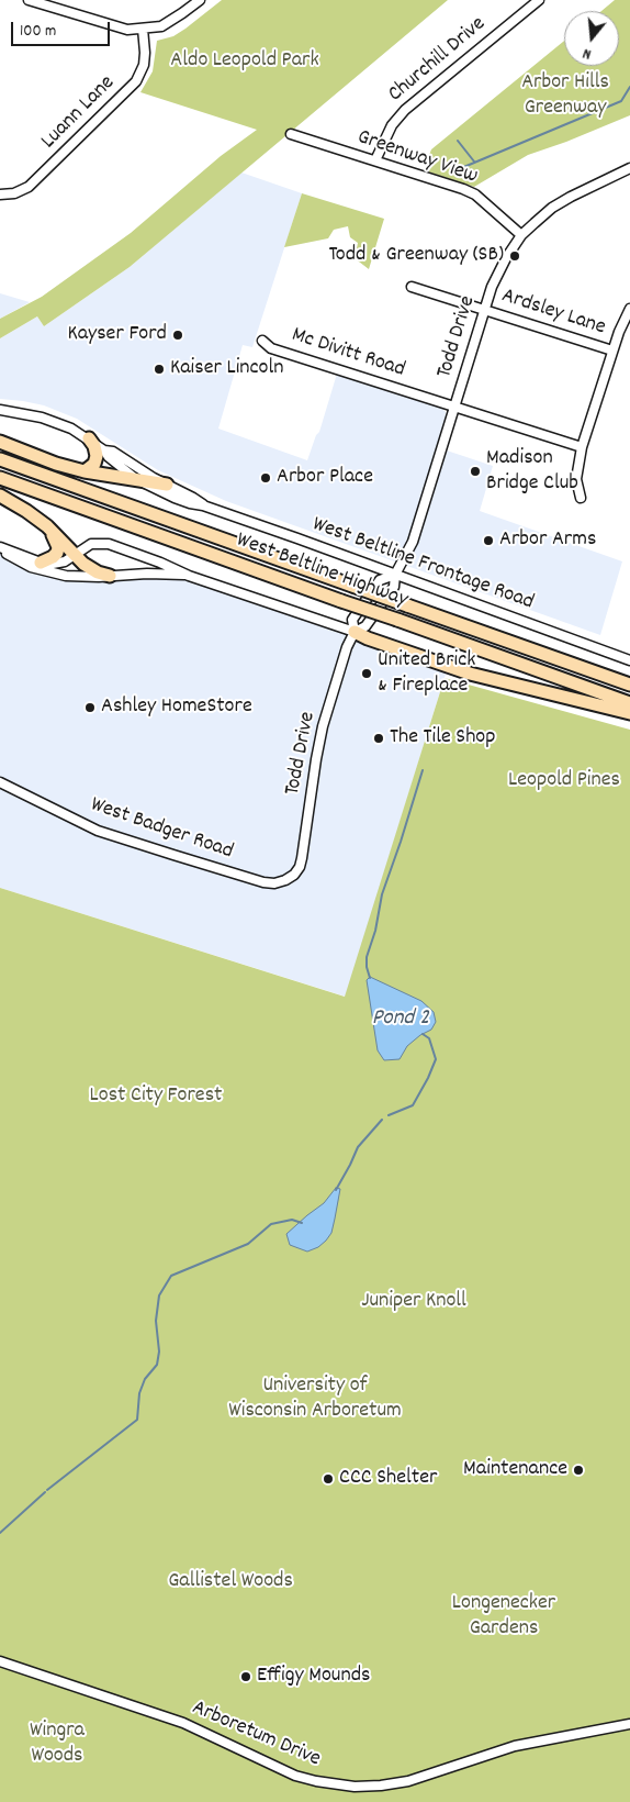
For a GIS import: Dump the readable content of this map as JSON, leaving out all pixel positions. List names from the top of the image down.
{
  "streets": {
    "highway": ["West Beltline Highway"],
    "street": [
      "Churchill Drive",
      "Luann Lane",
      "Greenway View",
      "Ardsley Lane",
      "Todd Drive",
      "Mc Divitt Road",
      "West Beltline Frontage Road",
      "West Badger Road",
      "Arboretum Drive"
    ]
  },
  "crossings": [
    ["Churchill Drive", "Greenway View"],
    ["Greenway View", "Todd Drive"],
    ["Ardsley Lane", "Todd Drive"],
    ["Todd Drive", "Mc Divitt Road"],
    ["Todd Drive", "West Beltline Frontage Road"],
    ["Todd Drive", "West Badger Road"]
  ],
  "water": ["Pond 2"],
  "parks": [
    "Aldo Leopold Park",
    "Arbor Hills Greenway",
    "Leopold Pines",
    "Lost City Forest",
    "Juniper Knoll",
    "University of Wisconsin Arboretum",
    "Gallistel Woods",
    "Longenecker Gardens",
    "Wingra Woods"
  ],
  "places": [
    "Todd & Greenway (SB)",
    "Kayser Ford",
    "Kaiser Lincoln",
    "Madison Bridge Club",
    "Arbor Place",
    "Arbor Arms",
    "United Brick & Fireplace",
    "Ashley HomeStore",
    "The Tile Shop",
    "Maintenance",
    "CCC Shelter",
    "Effigy Mounds"
  ],
  "scale_bar": "100 m",
  "north": "bottom"
}
